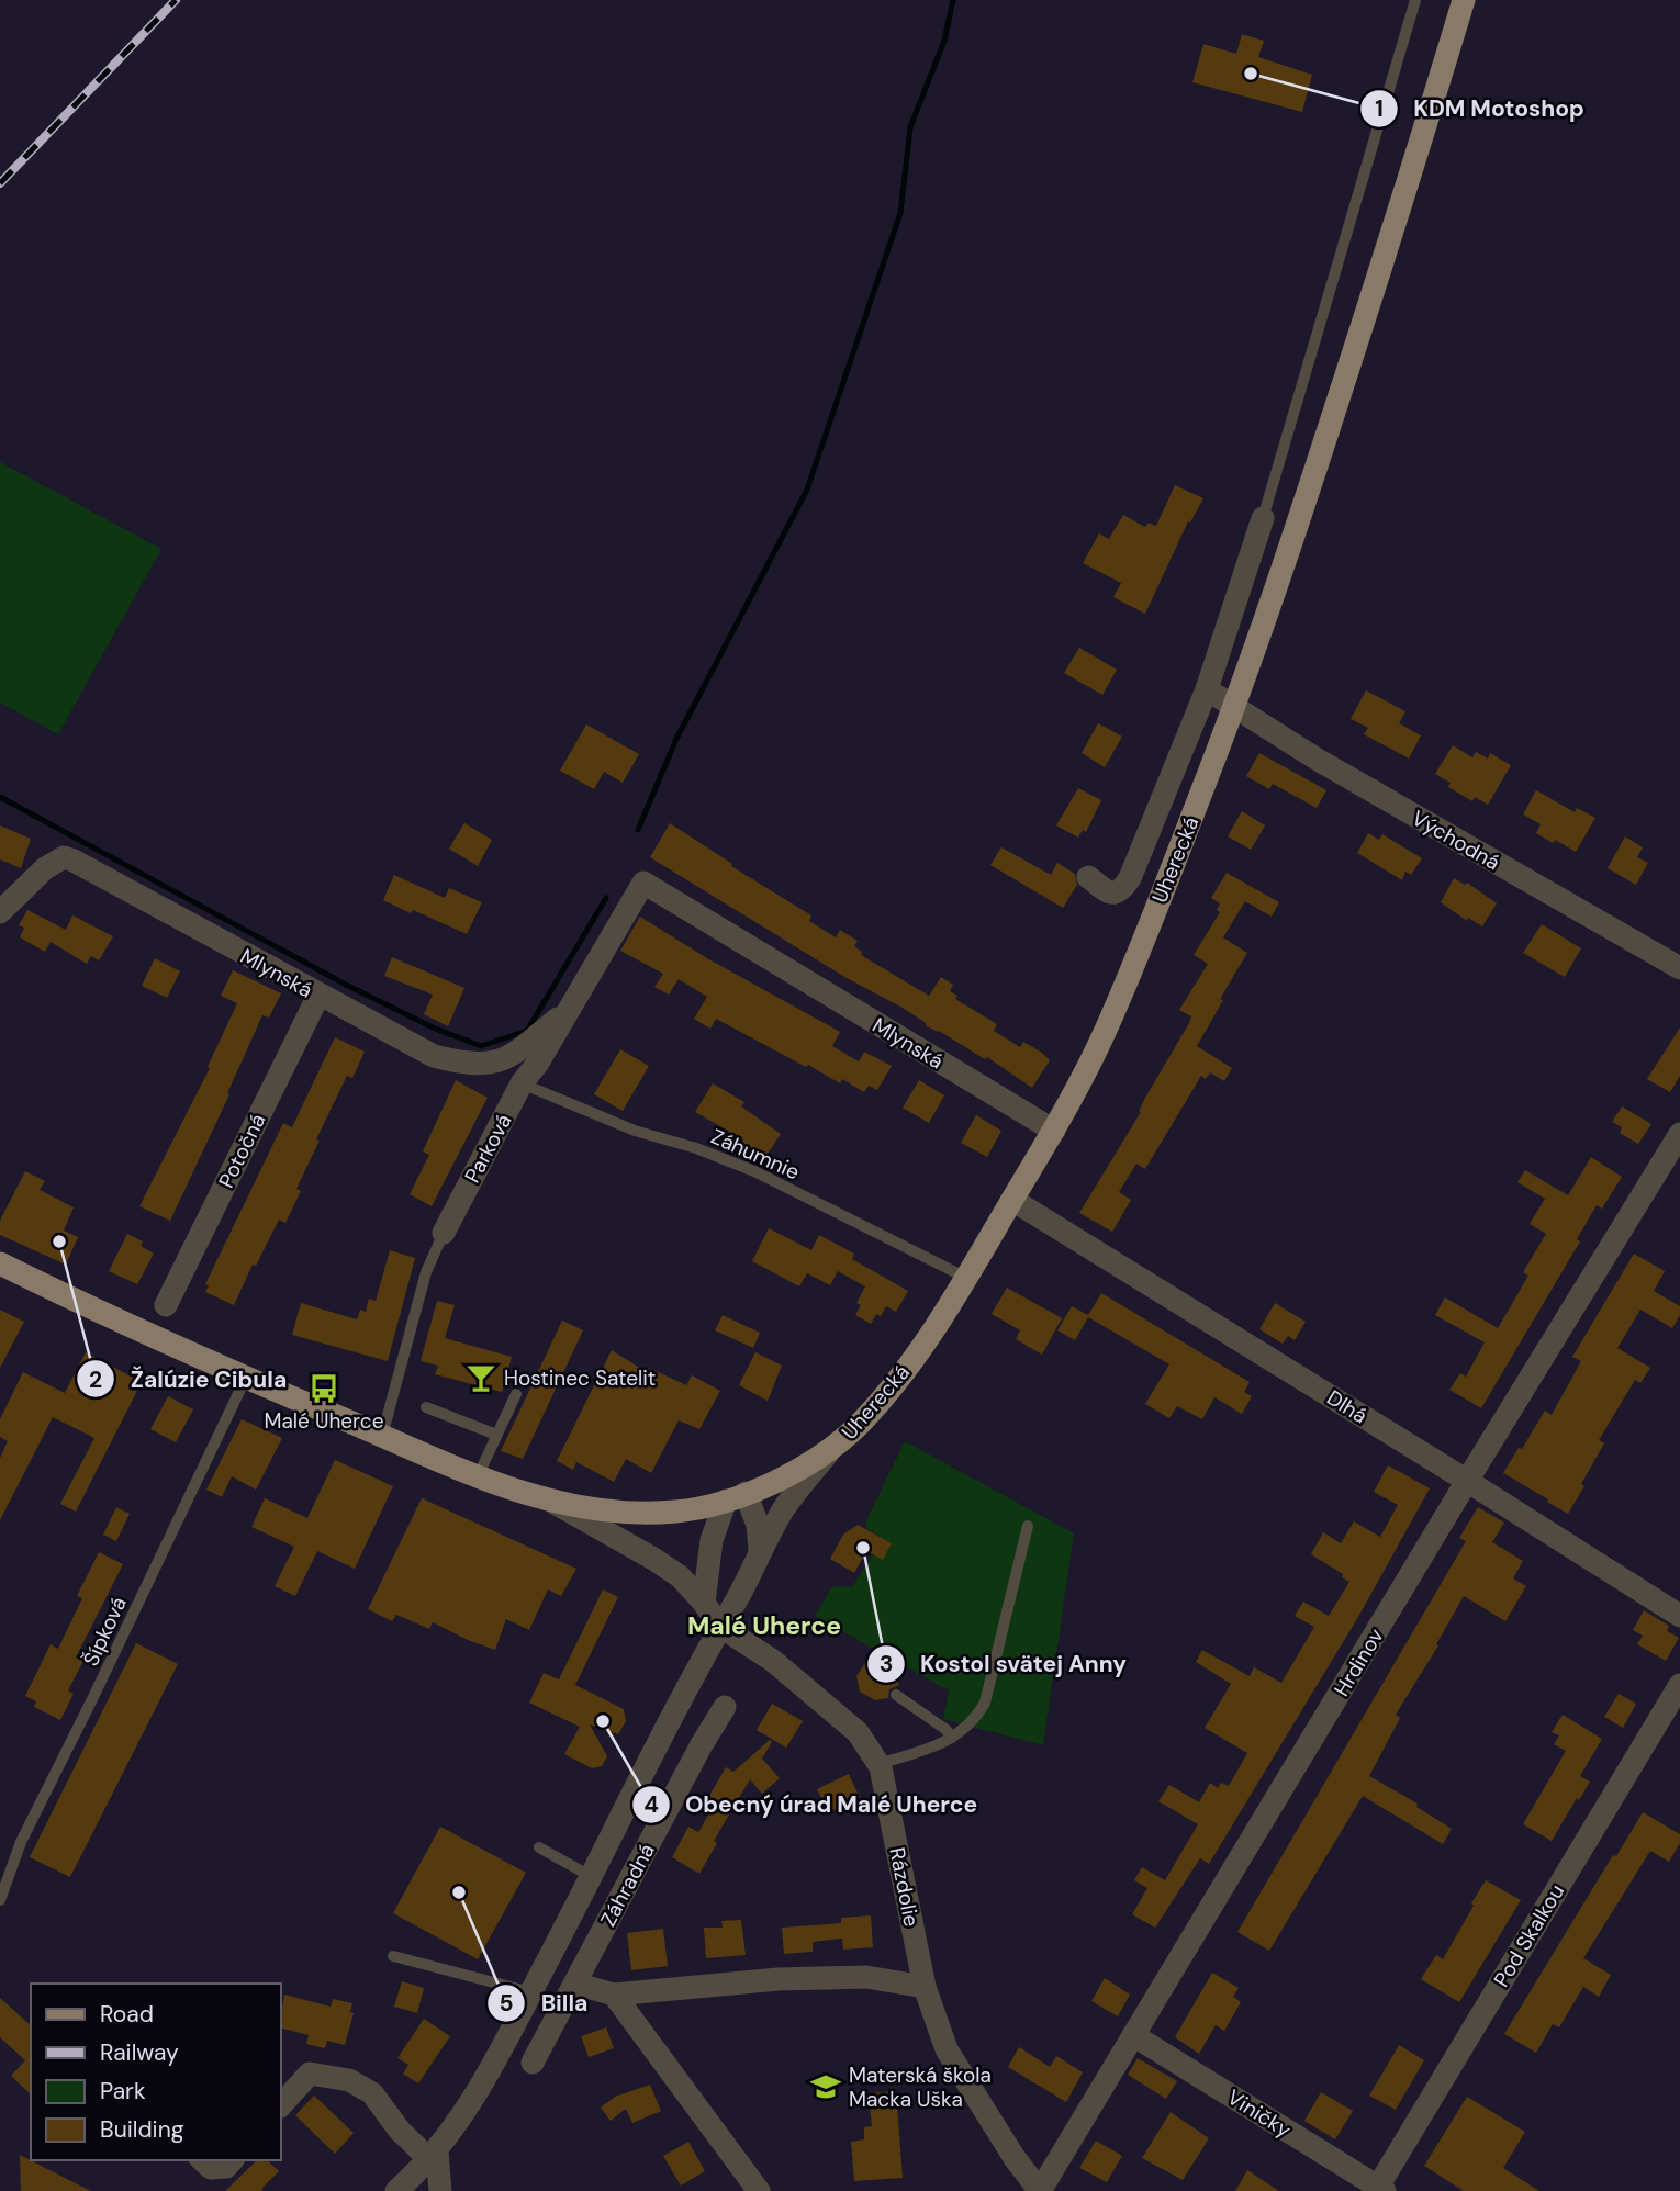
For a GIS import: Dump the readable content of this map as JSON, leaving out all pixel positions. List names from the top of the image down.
{
  "streets": {
    "main road": ["Uherecká"],
    "street": [
      "Východná",
      "Mlynská",
      "Parková",
      "Potočná",
      "Dlhá",
      "Hrdinov",
      "Záhradná",
      "Rázdolie",
      "Pod Skalkou",
      "Viničky"
    ],
    "lane": ["Záhumnie", "Šípková"]
  },
  "crossings": [
    ["Východná", "Uherecká"],
    ["Uherecká", "Mlynská"],
    ["Uherecká", "Parková"],
    ["Uherecká", "Záhumnie"],
    ["Uherecká", "Dlhá"],
    ["Uherecká", "Šípková"],
    ["Mlynská", "Parková"],
    ["Mlynská", "Potočná"],
    ["Parková", "Záhumnie"],
    ["Dlhá", "Hrdinov"],
    ["Hrdinov", "Rázdolie"],
    ["Hrdinov", "Viničky"],
    ["Pod Skalkou", "Viničky"]
  ],
  "districts": ["Malé Uherce"],
  "places": {
    "other": [
      "KDM Motoshop",
      "Žalúzie Cibula",
      "Kostol svätej Anny",
      "Obecný úrad Malé Uherce",
      "Billa"
    ],
    "bar": ["Hostinec Satelit"],
    "bus stop": ["Malé Uherce"],
    "school or university": ["Materská škola Macka Uška"]
  },
  "legend": [
    "Road",
    "Railway",
    "Park",
    "Building"
  ]
}
